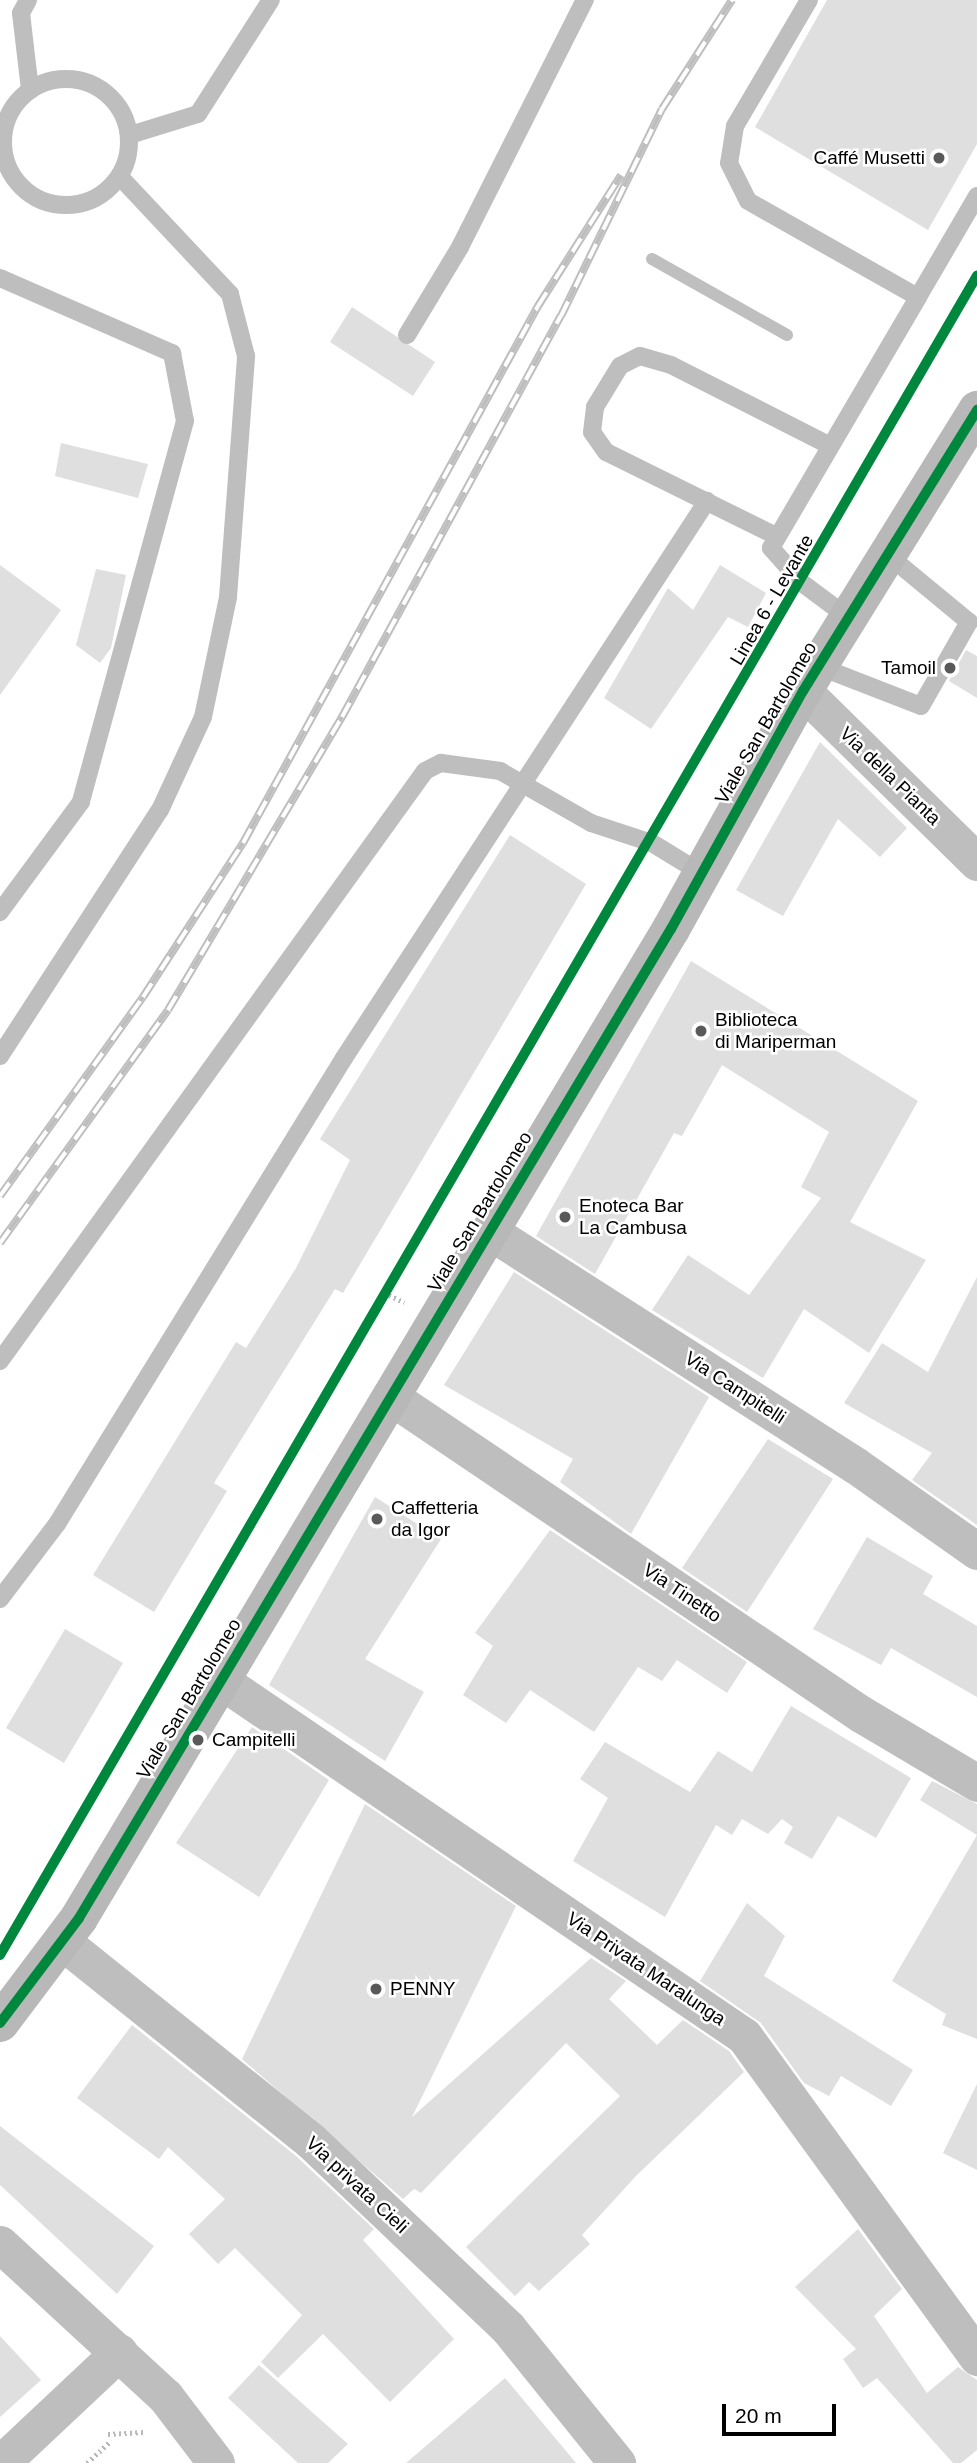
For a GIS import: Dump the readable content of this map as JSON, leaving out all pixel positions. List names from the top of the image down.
{
  "streets": {
    "main road": ["Viale San Bartolomeo"],
    "street": [
      "Via della Pianta",
      "Via Campitelli",
      "Via Tinetto",
      "Via Privata Maralunga",
      "Via privata Cieli"
    ],
    "cycle path": ["Linea 6 - Levante"]
  },
  "crossings": [
    ["Viale San Bartolomeo", "Via della Pianta"],
    ["Viale San Bartolomeo", "Via Campitelli"],
    ["Viale San Bartolomeo", "Via Tinetto"],
    ["Viale San Bartolomeo", "Via Privata Maralunga"],
    ["Viale San Bartolomeo", "Via privata Cieli"]
  ],
  "places": [
    "Caffé Musetti",
    "Tamoil",
    "Biblioteca di Mariperman",
    "Enoteca Bar La Cambusa",
    "Caffetteria da Igor",
    "Campitelli",
    "PENNY"
  ],
  "scale_bar": "20 m"
}
